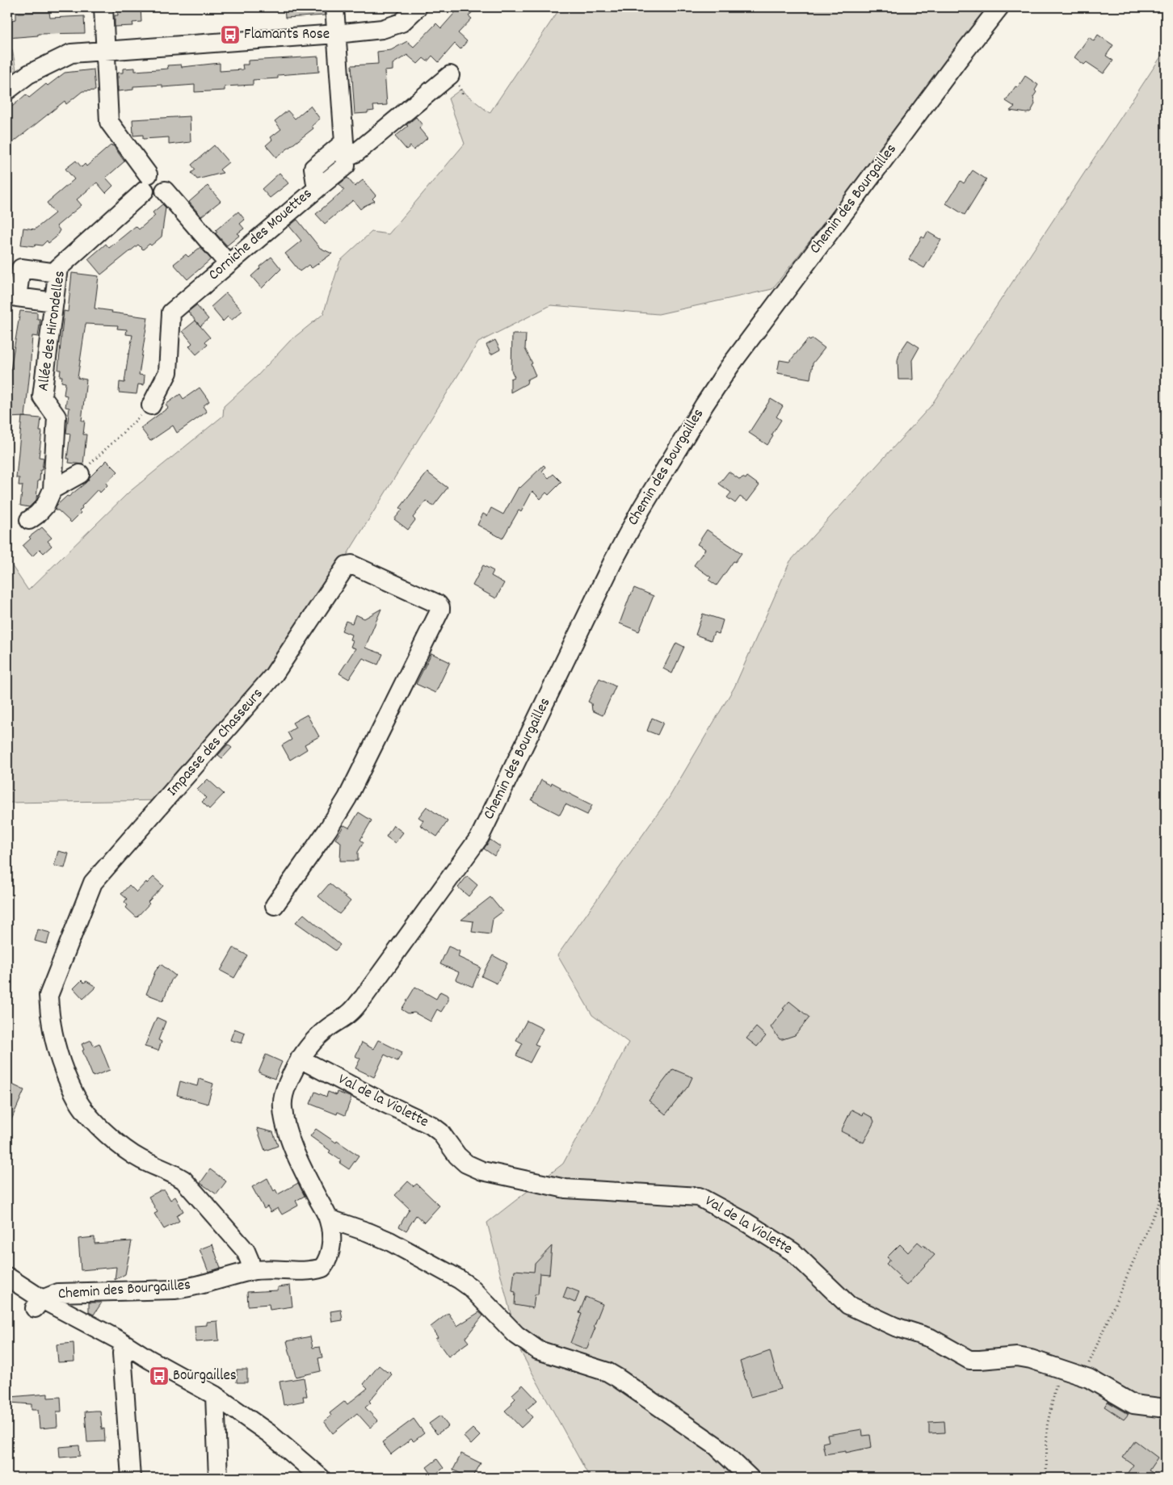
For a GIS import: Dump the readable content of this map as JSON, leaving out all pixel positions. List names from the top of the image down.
{
  "streets": {
    "street": [
      "Chemin des Bourgailles",
      "Corniche des Mouettes",
      "Allée des Hirondelles",
      "Impasse des Chasseurs",
      "Val de la Violette"
    ]
  },
  "crossings": [
    ["Chemin des Bourgailles", "Impasse des Chasseurs"],
    ["Chemin des Bourgailles", "Val de la Violette"]
  ],
  "places": {
    "bus stop": ["Flamants Rose", "Bourgailles"]
  }
}
